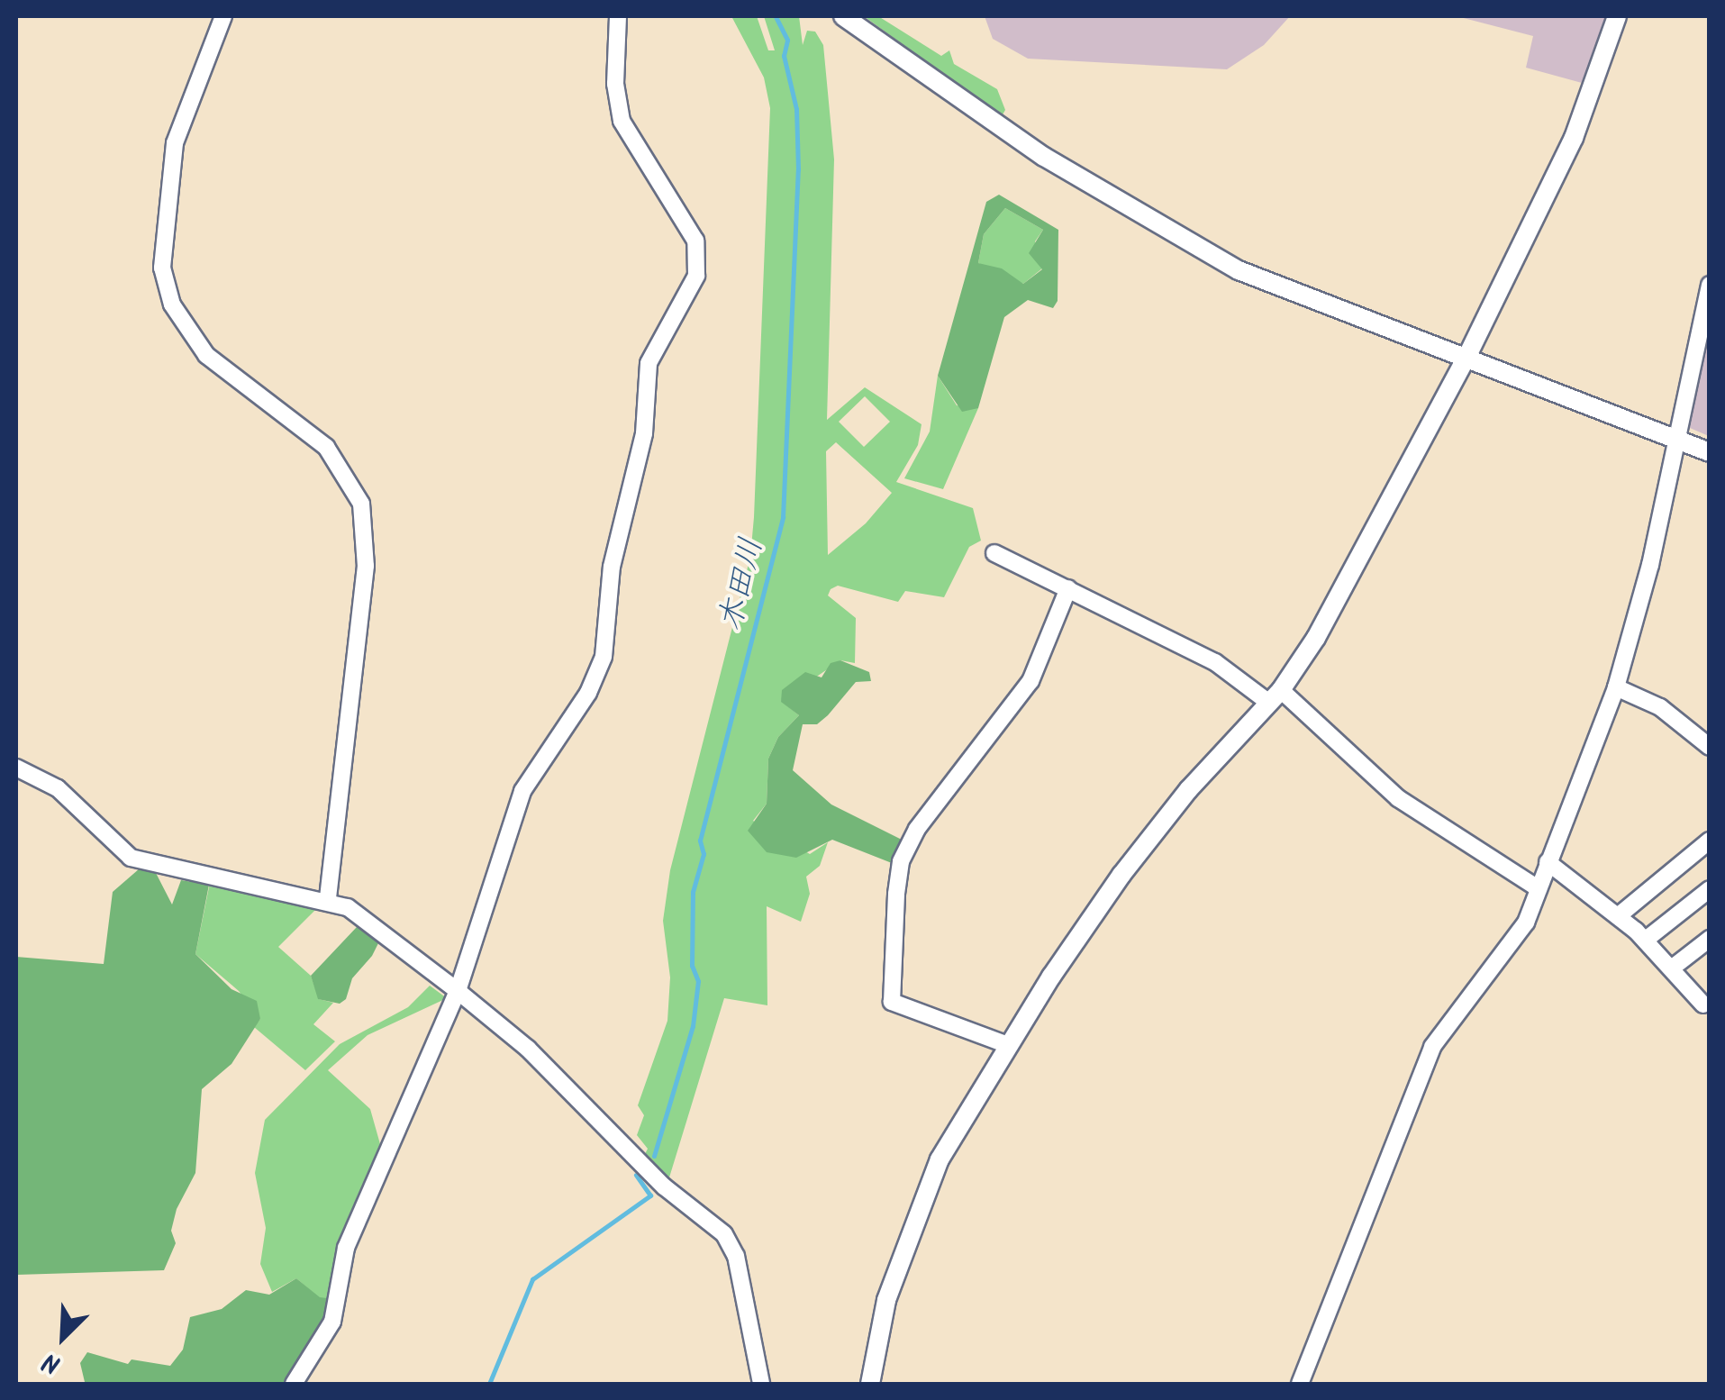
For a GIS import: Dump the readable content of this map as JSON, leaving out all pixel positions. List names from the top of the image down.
{
  "water": ["木田川"],
  "north": "bottom left"
}
